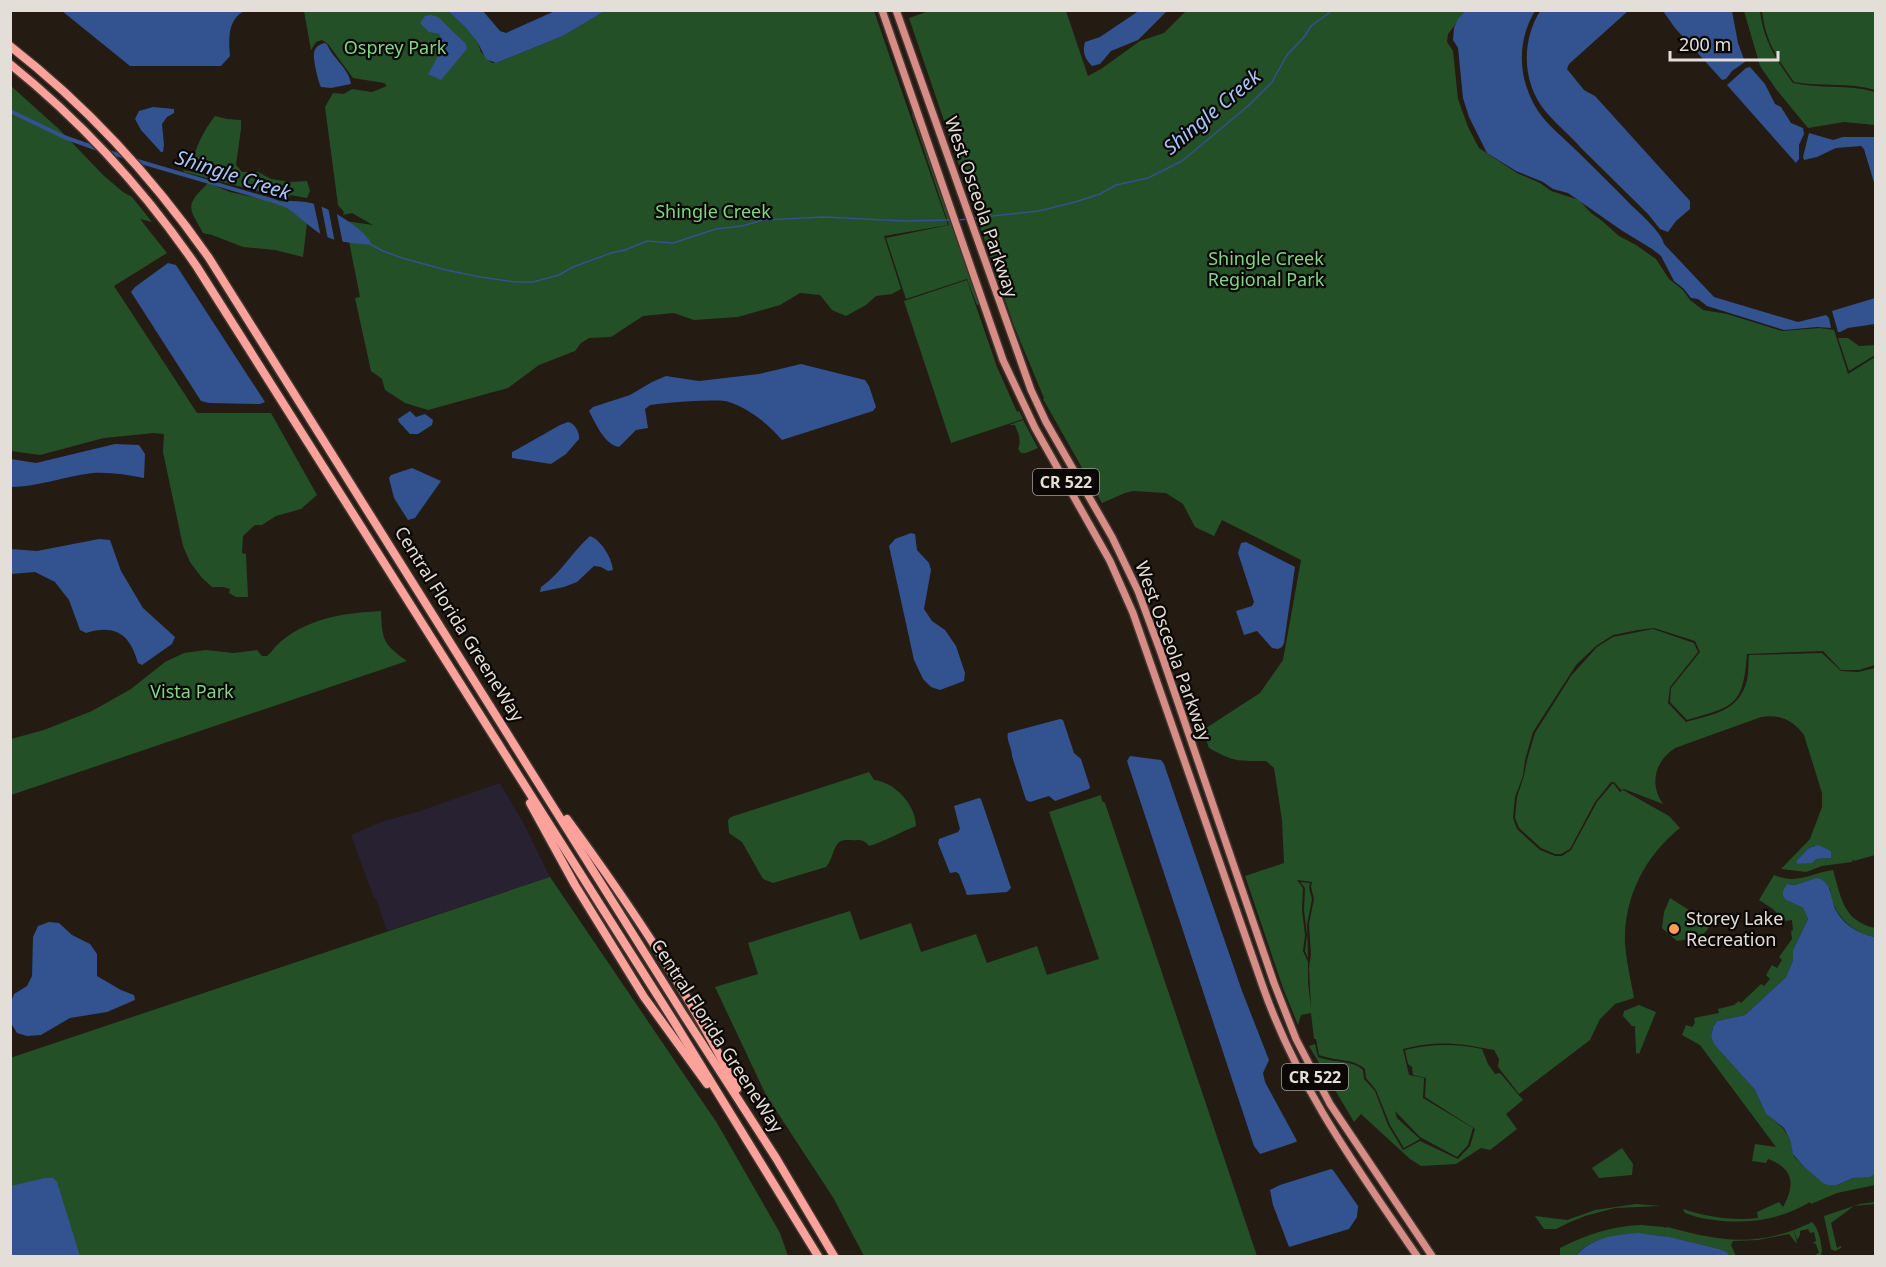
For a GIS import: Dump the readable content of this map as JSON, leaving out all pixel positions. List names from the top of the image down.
{
  "streets": {
    "highway": ["Central Florida GreeneWay"],
    "main road": ["West Osceola Parkway", "CR 522"]
  },
  "water": ["Shingle Creek"],
  "parks": [
    "Osprey Park",
    "Shingle Creek",
    "Shingle Creek Regional Park",
    "Vista Park"
  ],
  "places": ["Storey Lake Recreation"],
  "scale_bar": "200 m"
}
